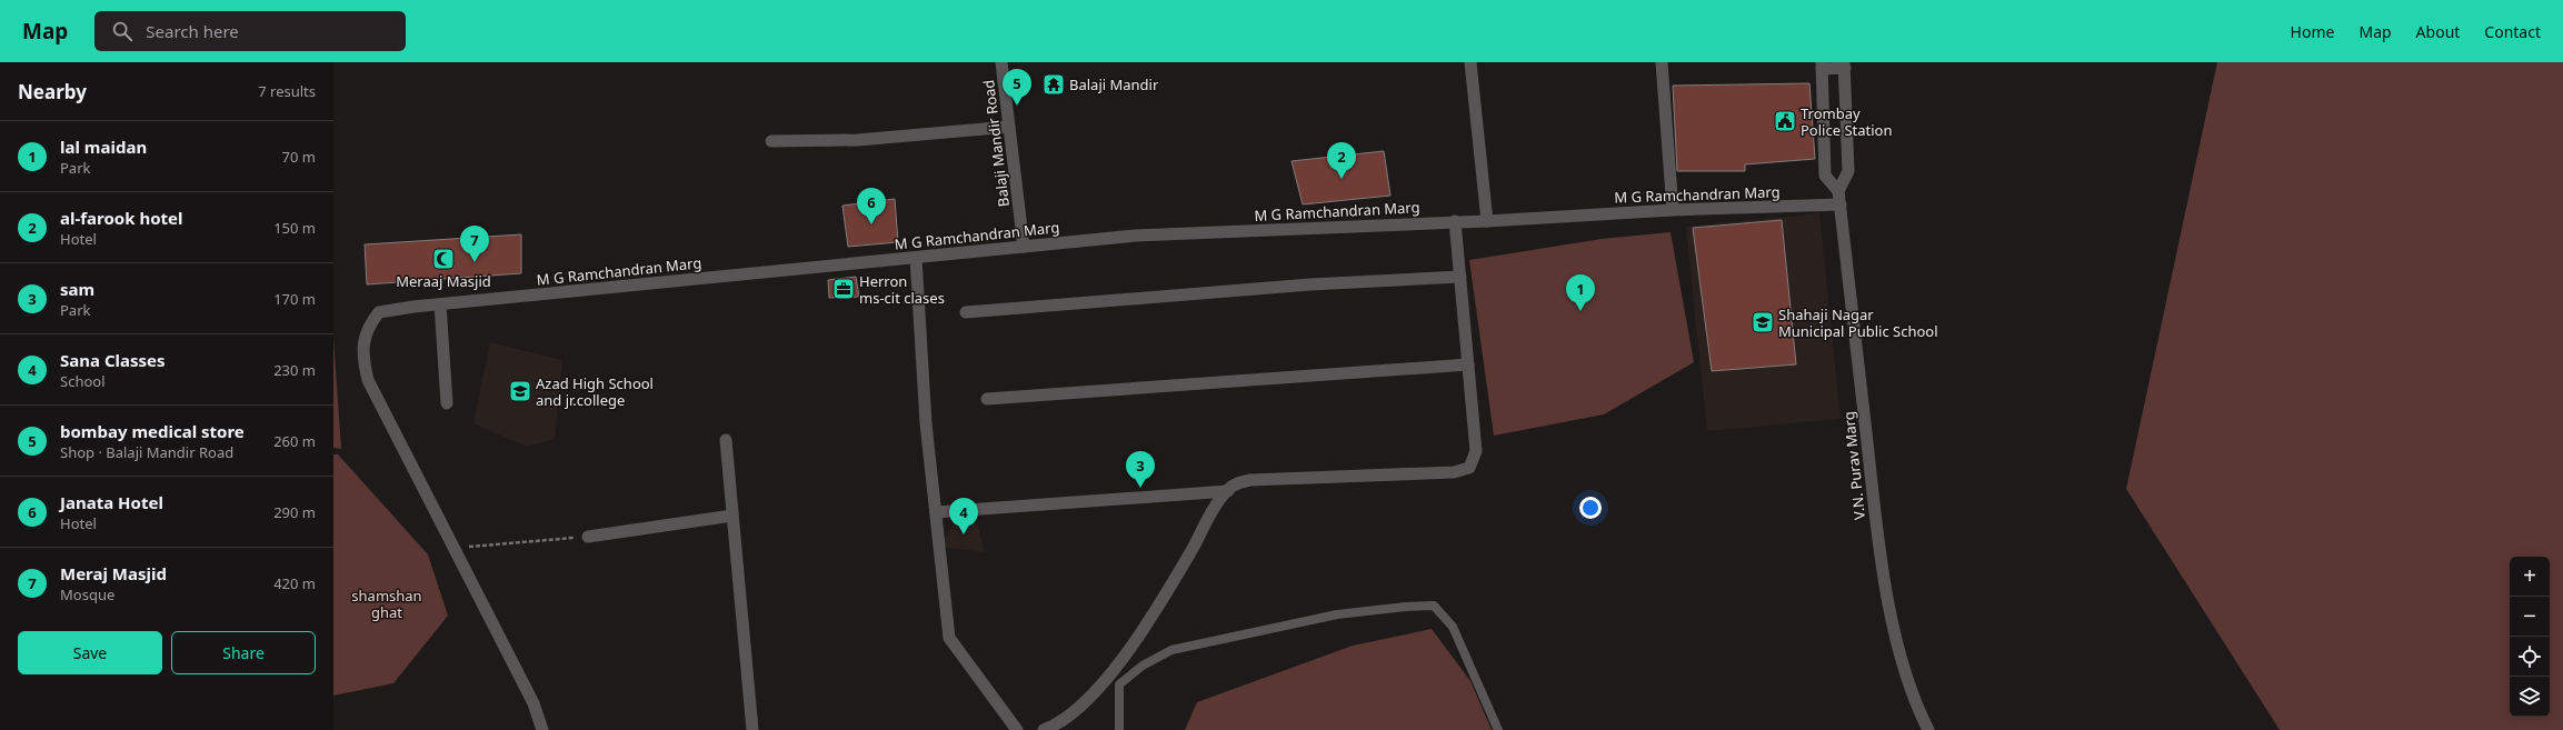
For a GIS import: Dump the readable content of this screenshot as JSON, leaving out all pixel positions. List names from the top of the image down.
{
  "streets": {
    "street": ["Balaji Mandir Road", "M G Ramchandran Marg", "V.N. Purav Marg"]
  },
  "crossings": [
    ["Balaji Mandir Road", "M G Ramchandran Marg"],
    ["M G Ramchandran Marg", "V.N. Purav Marg"]
  ],
  "parks": ["shamshan ghat"],
  "places": {
    "temple": ["Balaji Mandir"],
    "public building": ["Trombay Police Station"],
    "mosque": ["Meraaj Masjid"],
    "office": ["Herron ms-cit clases"],
    "school or university": ["Shahaji Nagar Municipal Public School", "Azad High School and jr.college"]
  },
  "page": {
    "header": "Map",
    "search": "Search here",
    "nav": [
      "Home",
      "Map",
      "About",
      "Contact"
    ],
    "heading": ["Nearby", "7 results"],
    "pins": [
      "5",
      "2",
      "6",
      "7",
      "1",
      "3",
      "4"
    ],
    "list": [
      {
        "mark": "1",
        "name": "lal maidan",
        "note": "Park",
        "value": "70 m"
      },
      {
        "mark": "2",
        "name": "al-farook hotel",
        "note": "Hotel",
        "value": "150 m"
      },
      {
        "mark": "3",
        "name": "sam",
        "note": "Park",
        "value": "170 m"
      },
      {
        "mark": "4",
        "name": "Sana Classes",
        "note": "School",
        "value": "230 m"
      },
      {
        "mark": "5",
        "name": "bombay medical store",
        "note": "Shop · Balaji Mandir Road",
        "value": "260 m"
      },
      {
        "mark": "6",
        "name": "Janata Hotel",
        "note": "Hotel",
        "value": "290 m"
      },
      {
        "mark": "7",
        "name": "Meraj Masjid",
        "note": "Mosque",
        "value": "420 m"
      }
    ],
    "map_buttons": ["+", "−"],
    "buttons": ["Save", "Share"]
  }
}
